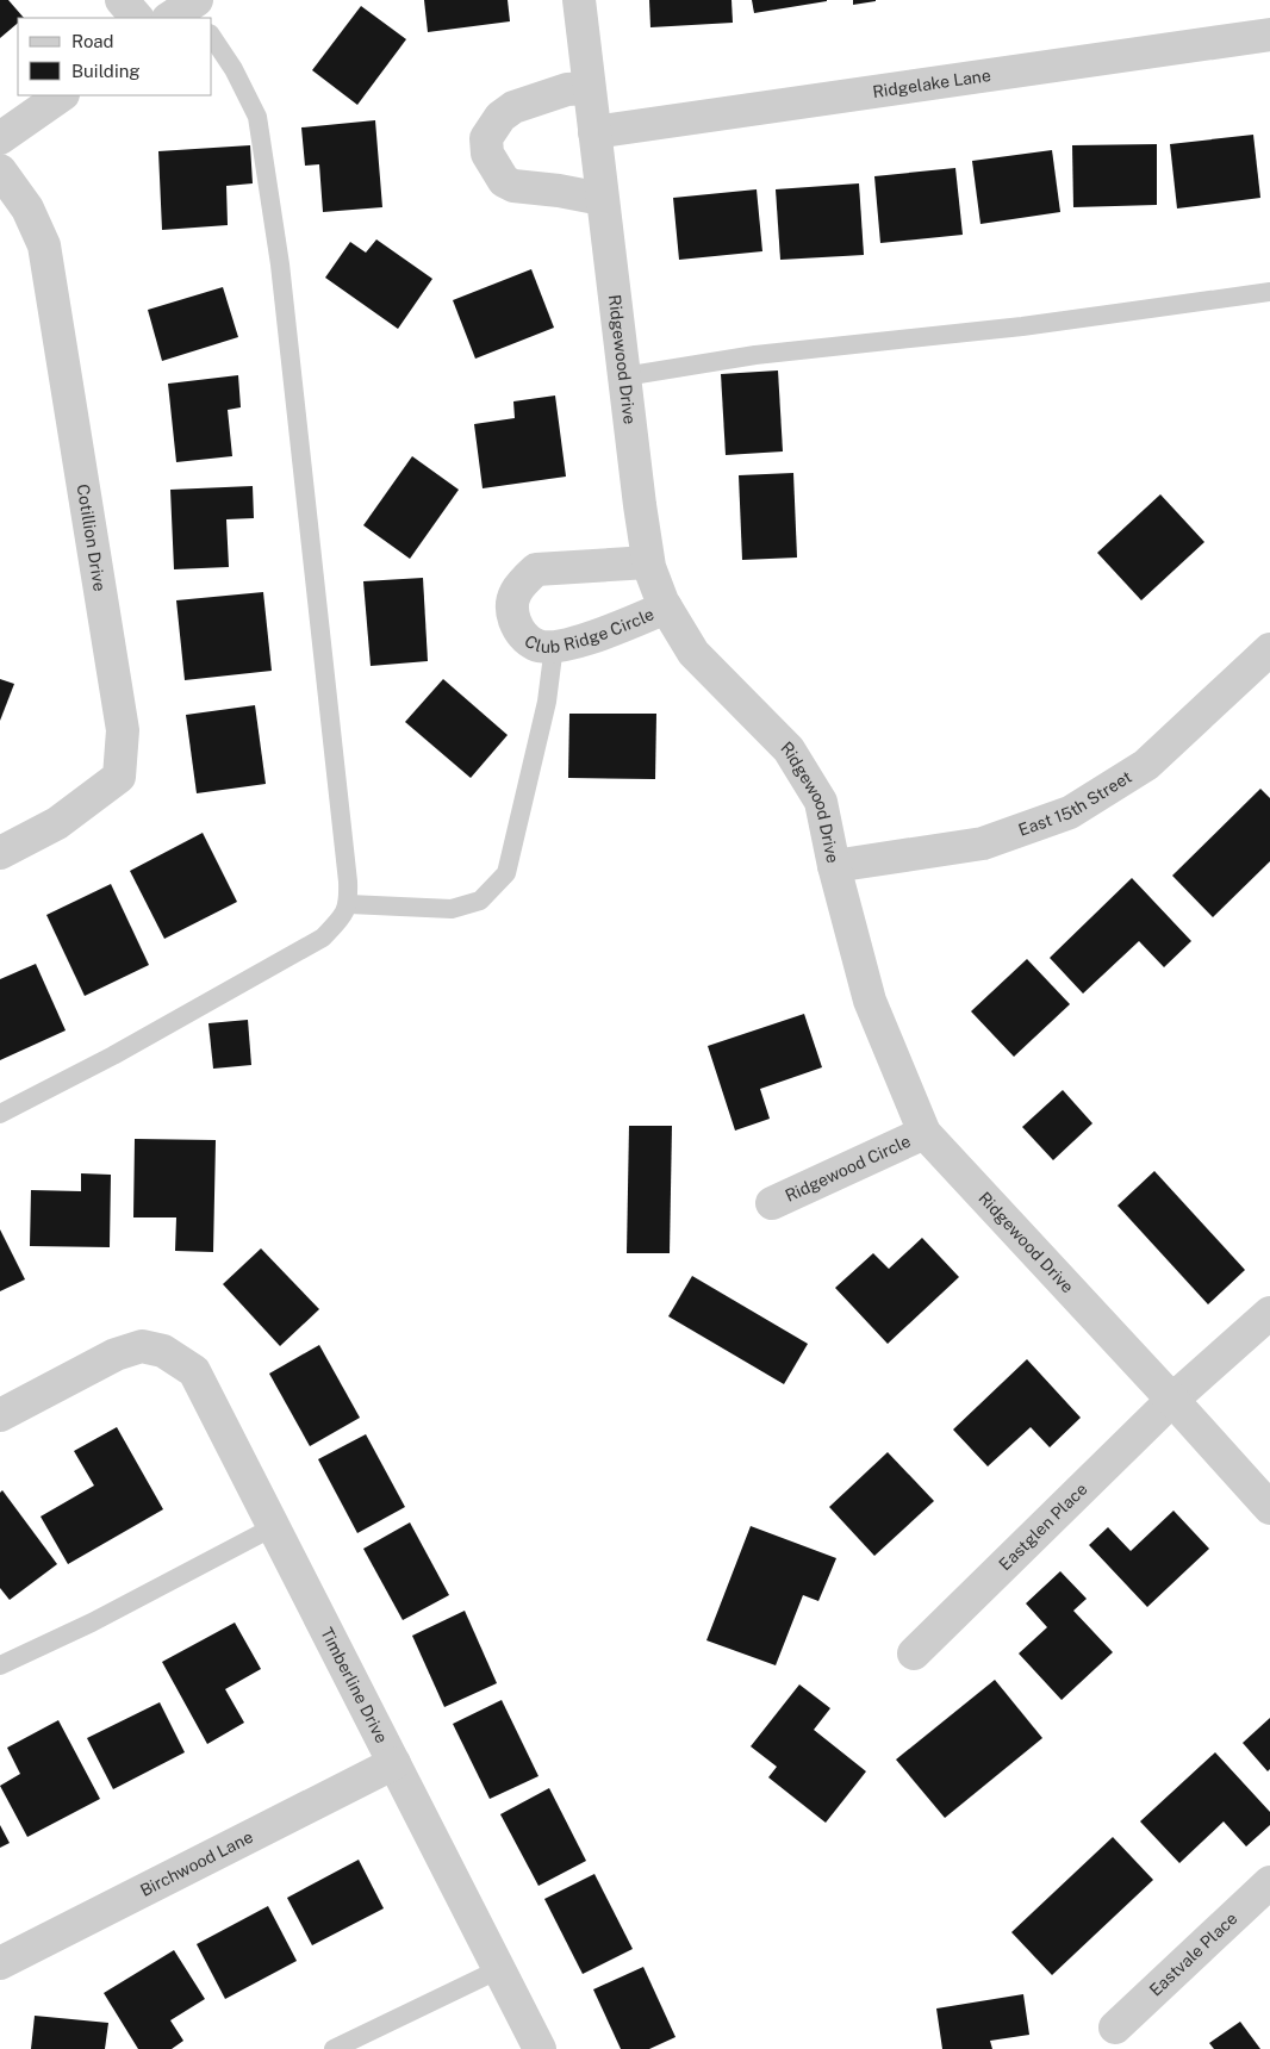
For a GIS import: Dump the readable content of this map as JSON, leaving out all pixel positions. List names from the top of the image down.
{
  "streets": {
    "street": [
      "Ridgelake Lane",
      "Ridgewood Drive",
      "Cotillion Drive",
      "Club Ridge Circle",
      "East 15th Street",
      "Ridgewood Circle",
      "Eastglen Place",
      "Timberline Drive",
      "Birchwood Lane",
      "Eastvale Place"
    ]
  },
  "crossings": [
    ["Ridgelake Lane", "Ridgewood Drive"],
    ["Ridgewood Drive", "Club Ridge Circle"],
    ["Ridgewood Drive", "East 15th Street"],
    ["Ridgewood Drive", "Ridgewood Circle"],
    ["Ridgewood Drive", "Eastglen Place"],
    ["Timberline Drive", "Birchwood Lane"]
  ],
  "legend": ["Road", "Building"]
}
